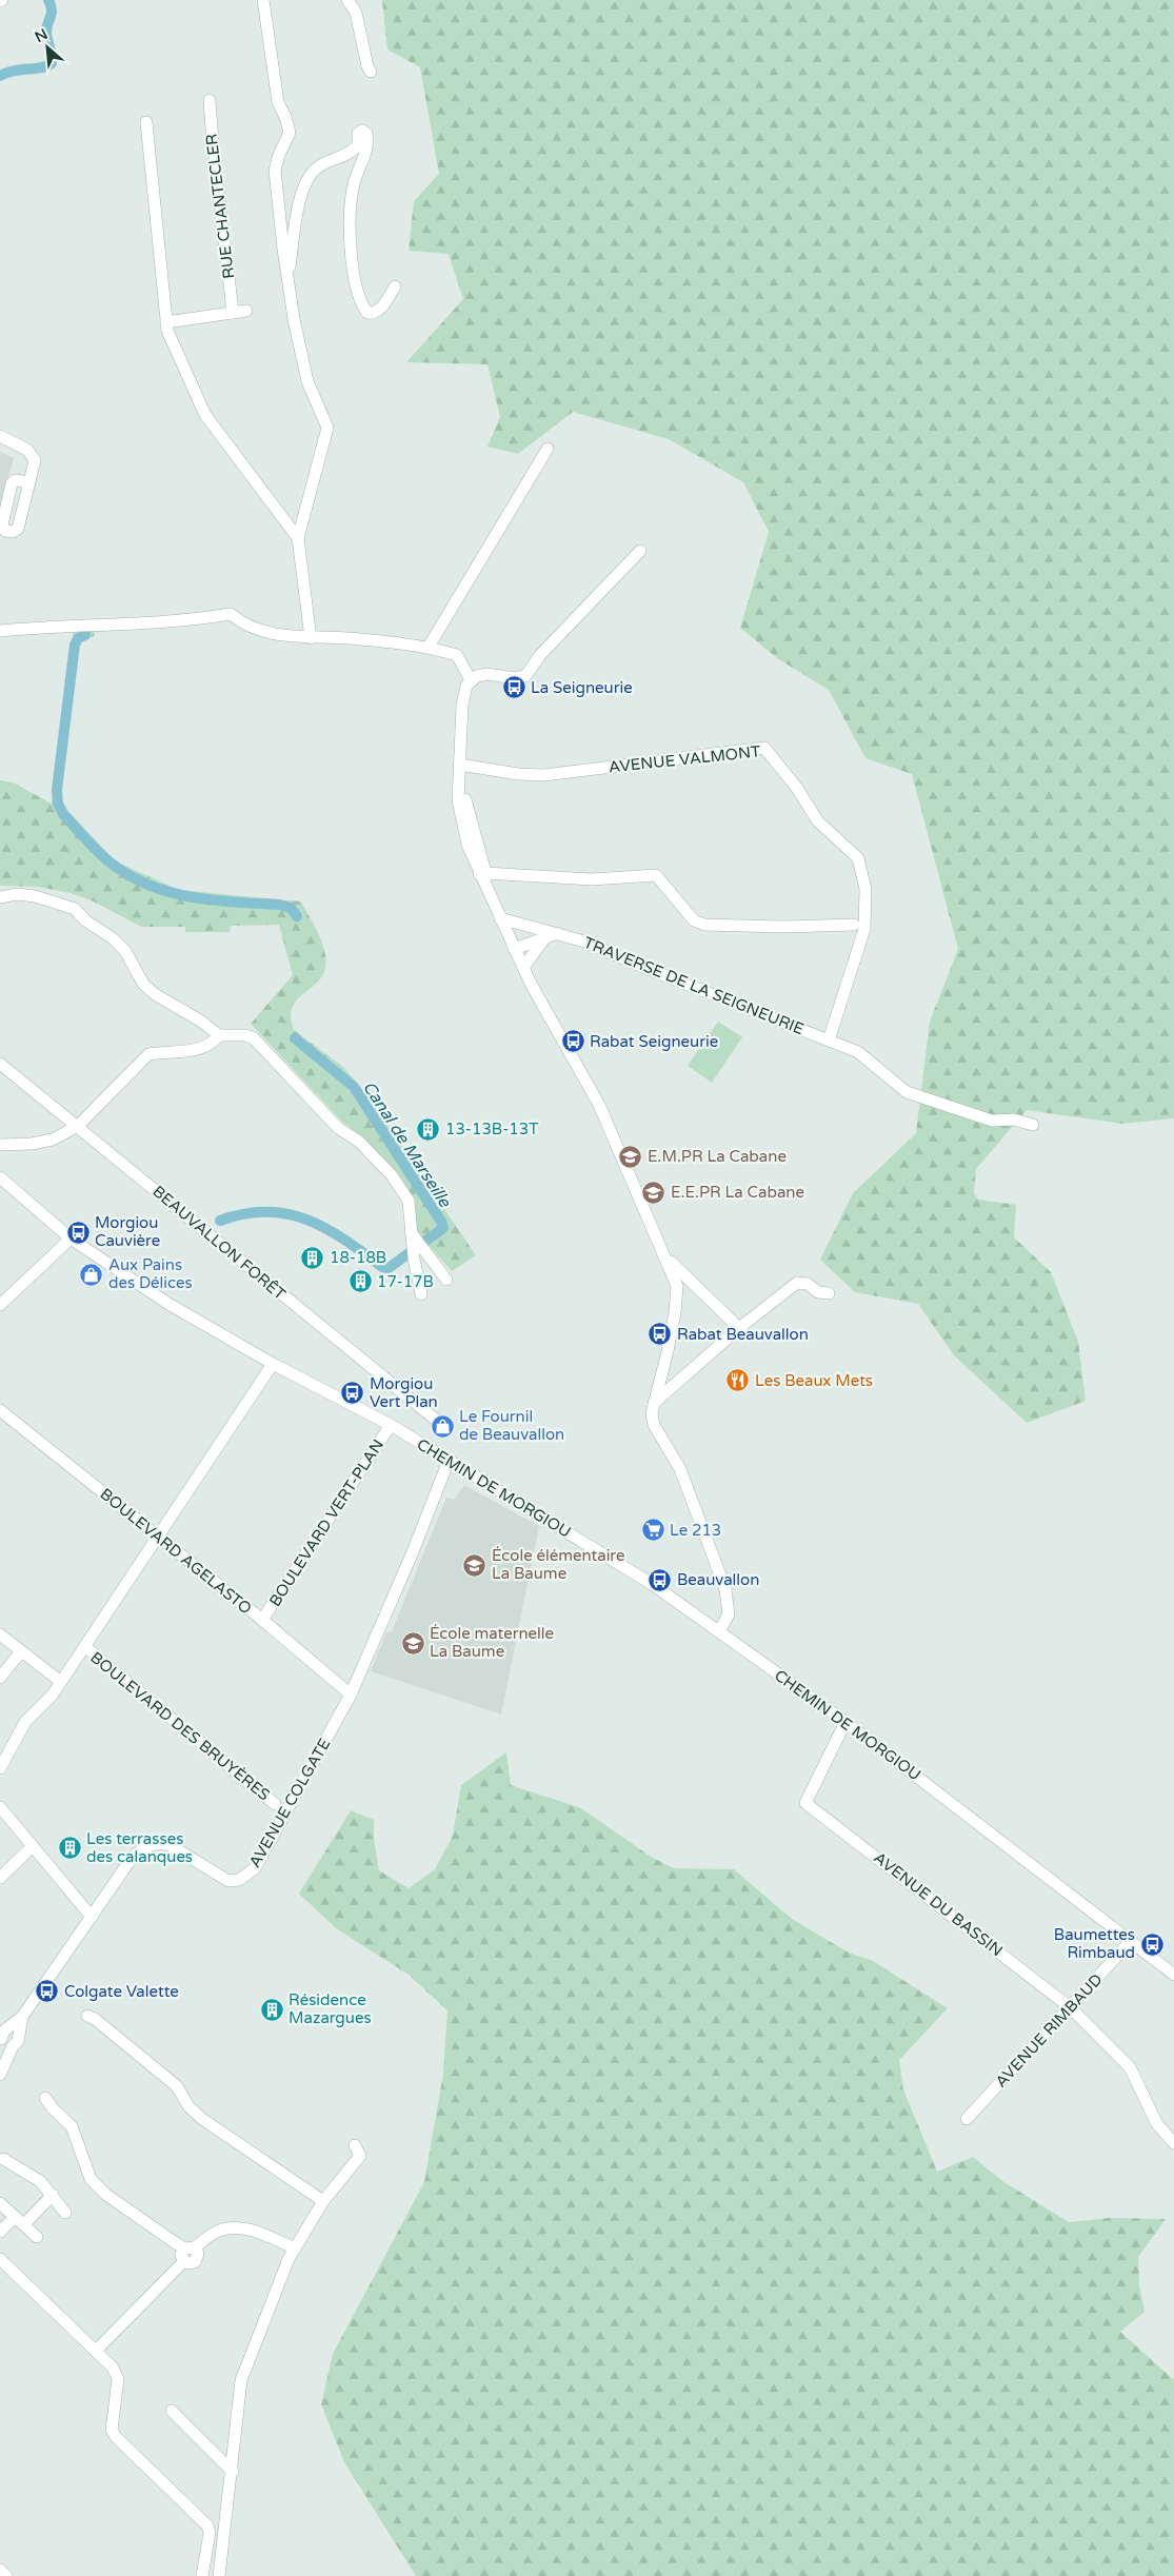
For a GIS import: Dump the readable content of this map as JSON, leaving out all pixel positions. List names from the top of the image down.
{
  "streets": {
    "street": [
      "RUE CHANTECLER",
      "AVENUE VALMONT",
      "TRAVERSE DE LA SEIGNEURIE",
      "BEAUVALLON FORÊT",
      "CHEMIN DE MORGIOU",
      "BOULEVARD VERT-PLAN",
      "BOULEVARD AGELASTO",
      "BOULEVARD DES BRUYÈRES",
      "AVENUE COLGATE",
      "AVENUE DU BASSIN",
      "AVENUE RIMBAUD"
    ]
  },
  "crossings": [
    ["AVENUE VALMONT", "TRAVERSE DE LA SEIGNEURIE"],
    ["CHEMIN DE MORGIOU", "BOULEVARD VERT-PLAN"],
    ["CHEMIN DE MORGIOU", "AVENUE COLGATE"],
    ["CHEMIN DE MORGIOU", "AVENUE DU BASSIN"],
    ["CHEMIN DE MORGIOU", "AVENUE RIMBAUD"],
    ["BOULEVARD VERT-PLAN", "BOULEVARD AGELASTO"],
    ["BOULEVARD AGELASTO", "AVENUE COLGATE"],
    ["AVENUE DU BASSIN", "AVENUE RIMBAUD"]
  ],
  "water": ["Canal de Marseille"],
  "places": {
    "bus stop": [
      "La Seigneurie",
      "Rabat Seigneurie",
      "Morgiou Cauvière",
      "Rabat Beauvallon",
      "Morgiou Vert Plan",
      "Beauvallon",
      "Baumettes Rimbaud",
      "Colgate Valette"
    ],
    "building": [
      "13-13B-13T",
      "18-18B",
      "17-17B",
      "Les terrasses des calanques",
      "Résidence Mazargues"
    ],
    "school or university": [
      "E.M.PR La Cabane",
      "E.E.PR La Cabane",
      "École élémentaire La Baume",
      "École maternelle La Baume"
    ],
    "shop": ["Aux Pains des Délices", "Le Fournil de Beauvallon"],
    "restaurant": ["Les Beaux Mets"],
    "supermarket": ["Le 213"]
  },
  "north": "top left"
}
